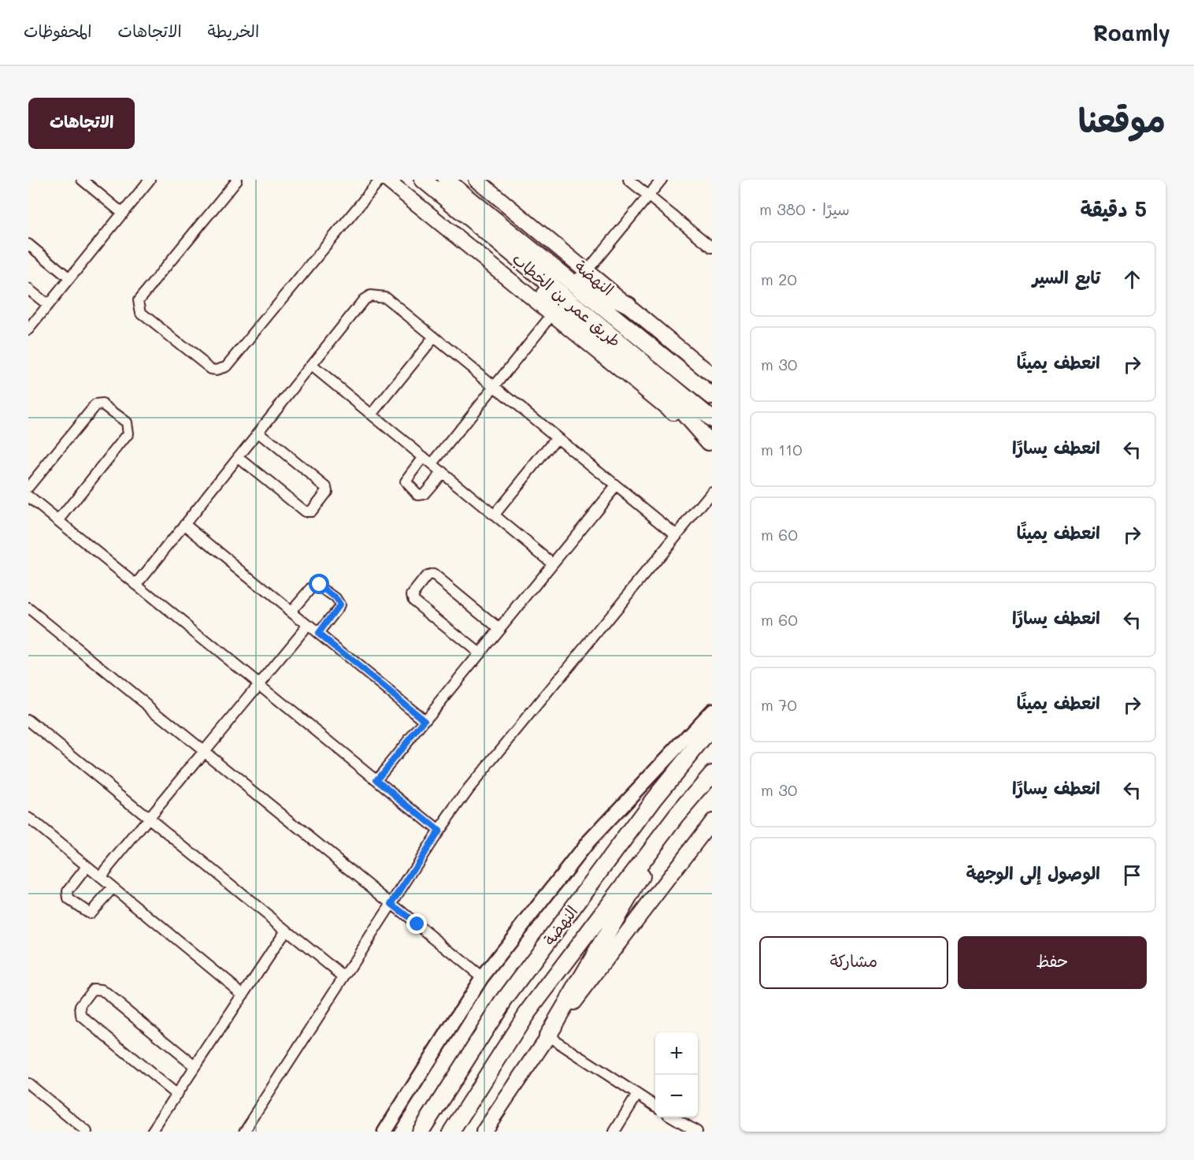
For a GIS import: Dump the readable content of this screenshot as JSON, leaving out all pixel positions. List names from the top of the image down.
{
  "streets": {
    "main road": ["النهضة", "طريق عمر بن الخطاب"]
  },
  "page": {
    "header": "Roamly",
    "nav": ["الخريطة", "الاتجاهات", "المحفوظات"],
    "title": "موقعنا",
    "buttons": [
      "الاتجاهات",
      ["حفظ", "مشاركة"]
    ],
    "heading": ["5 دقيقة", "سيرًا · 380 m"],
    "list": [
      ["تابع السير", "20 m"],
      ["انعطف يمينًا", "30 m"],
      ["انعطف يسارًا", "110 m"],
      ["انعطف يمينًا", "60 m"],
      ["انعطف يسارًا", "60 m"],
      ["انعطف يمينًا", "70 m"],
      ["انعطف يسارًا", "30 m"],
      "الوصول إلى الوجهة"
    ],
    "map_buttons": ["+", "−"]
  }
}
